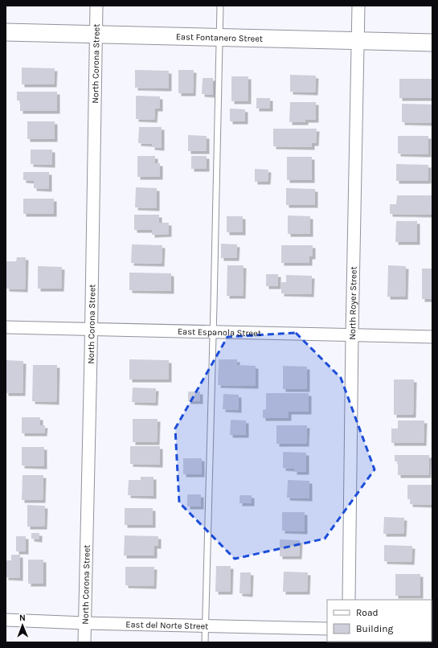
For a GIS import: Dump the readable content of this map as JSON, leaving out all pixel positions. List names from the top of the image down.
{
  "streets": {
    "main road": ["East Fontanero Street"],
    "street": [
      "North Corona Street",
      "North Royer Street",
      "East Espanola Street",
      "East del Norte Street"
    ]
  },
  "crossings": [
    ["East Fontanero Street", "North Corona Street"],
    ["East Fontanero Street", "North Royer Street"],
    ["North Corona Street", "East Espanola Street"],
    ["North Corona Street", "East del Norte Street"],
    ["North Royer Street", "East Espanola Street"]
  ],
  "legend": ["Road", "Building"],
  "north": "top"
}
